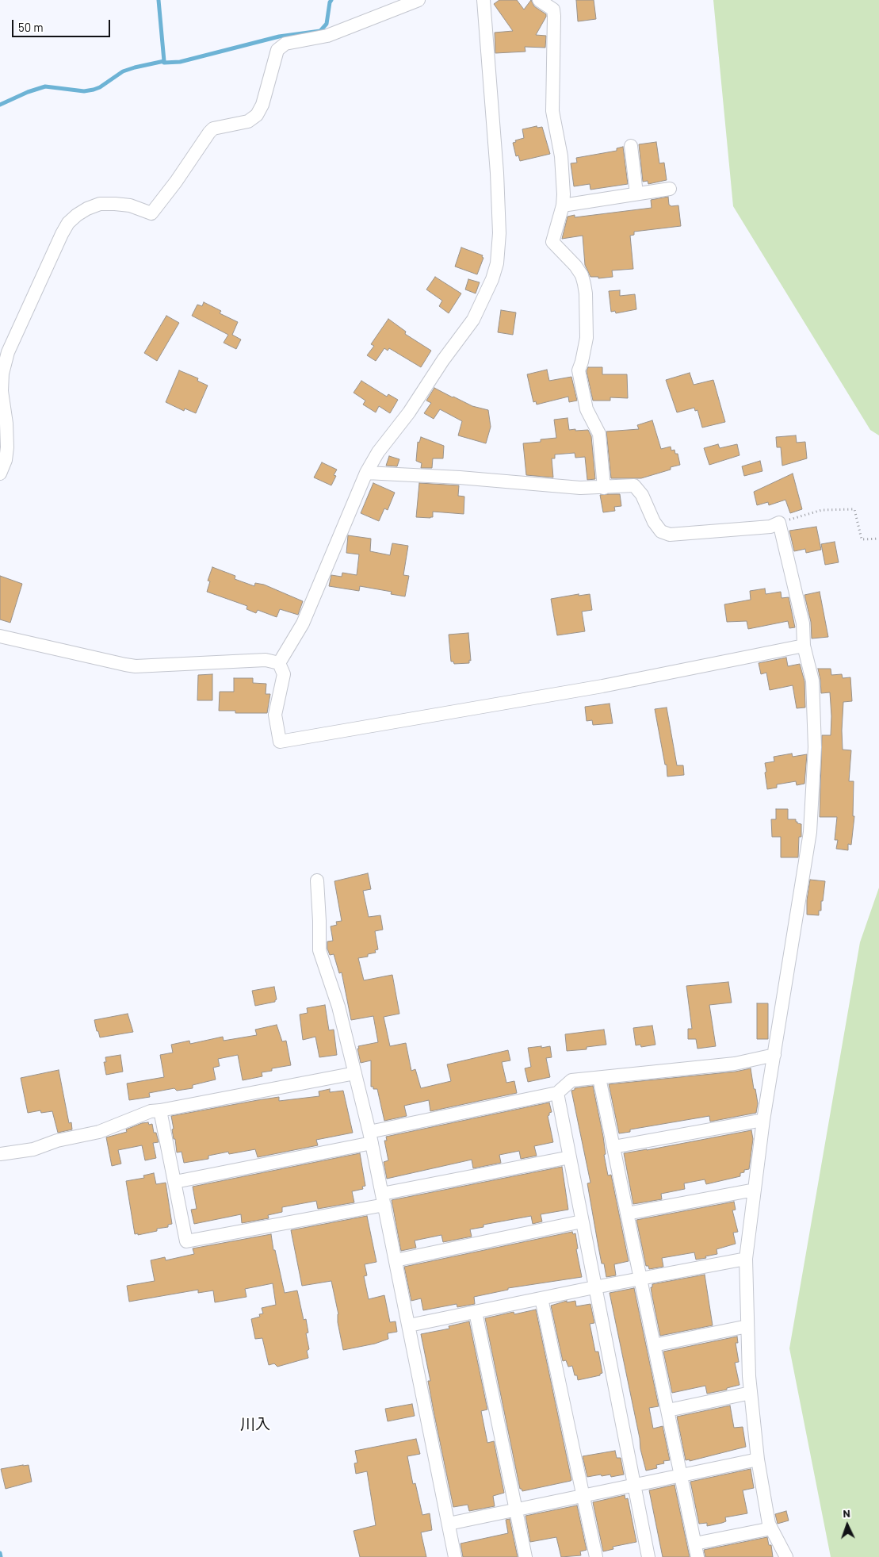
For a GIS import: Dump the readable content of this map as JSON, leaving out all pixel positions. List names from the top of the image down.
{
  "districts": ["川入"],
  "scale_bar": "50 m",
  "north": "top"
}
